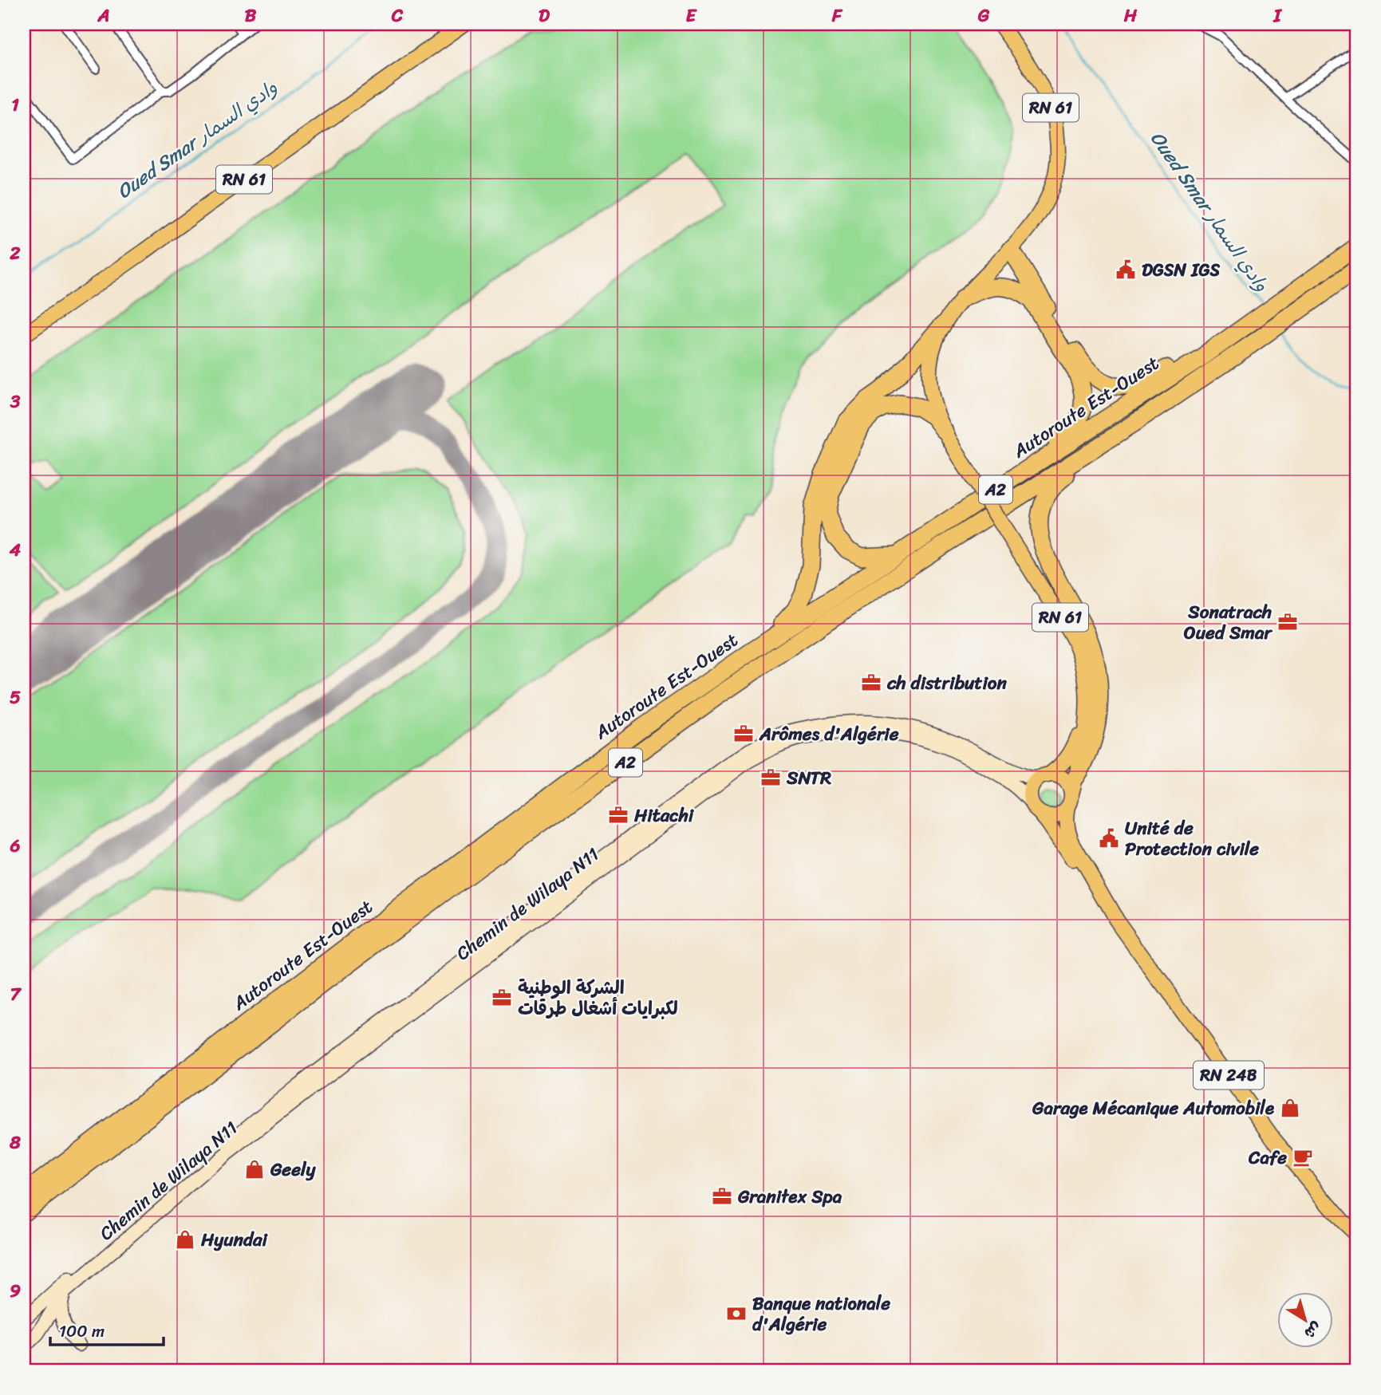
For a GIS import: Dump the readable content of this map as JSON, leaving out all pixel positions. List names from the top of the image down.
{
  "streets": {
    "highway": ["Autoroute Est-Ouest", "A2"],
    "main road": ["RN 61", "Chemin de Wilaya N11", "RN 24B"]
  },
  "crossings": [
    ["RN 61", "Chemin de Wilaya N11"],
    ["RN 61", "RN 24B"]
  ],
  "water": ["Oued Smar وادي السمار"],
  "places": {
    "public building": ["DGSN IGS", "Unité de Protection civile"],
    "office": [
      "Sonatrach Oued Smar",
      "ch distribution",
      "Arômes d'Algérie",
      "SNTR",
      "Hitachi",
      "الشركة الوطنية لكبرايات أشغال طرقات",
      "Granitex Spa"
    ],
    "shop": ["Garage Mécanique Automobile", "Geely", "Hyundai"],
    "cafe": ["Cafe"],
    "bank": ["Banque nationale d'Algérie"]
  },
  "scale_bar": "100 m",
  "north": "bottom right",
  "grid": {
    "columns": [
      "A",
      "B",
      "C",
      "D",
      "E",
      "F",
      "G",
      "H",
      "I"
    ],
    "rows": [
      "1",
      "2",
      "3",
      "4",
      "5",
      "6",
      "7",
      "8",
      "9"
    ]
  }
}
